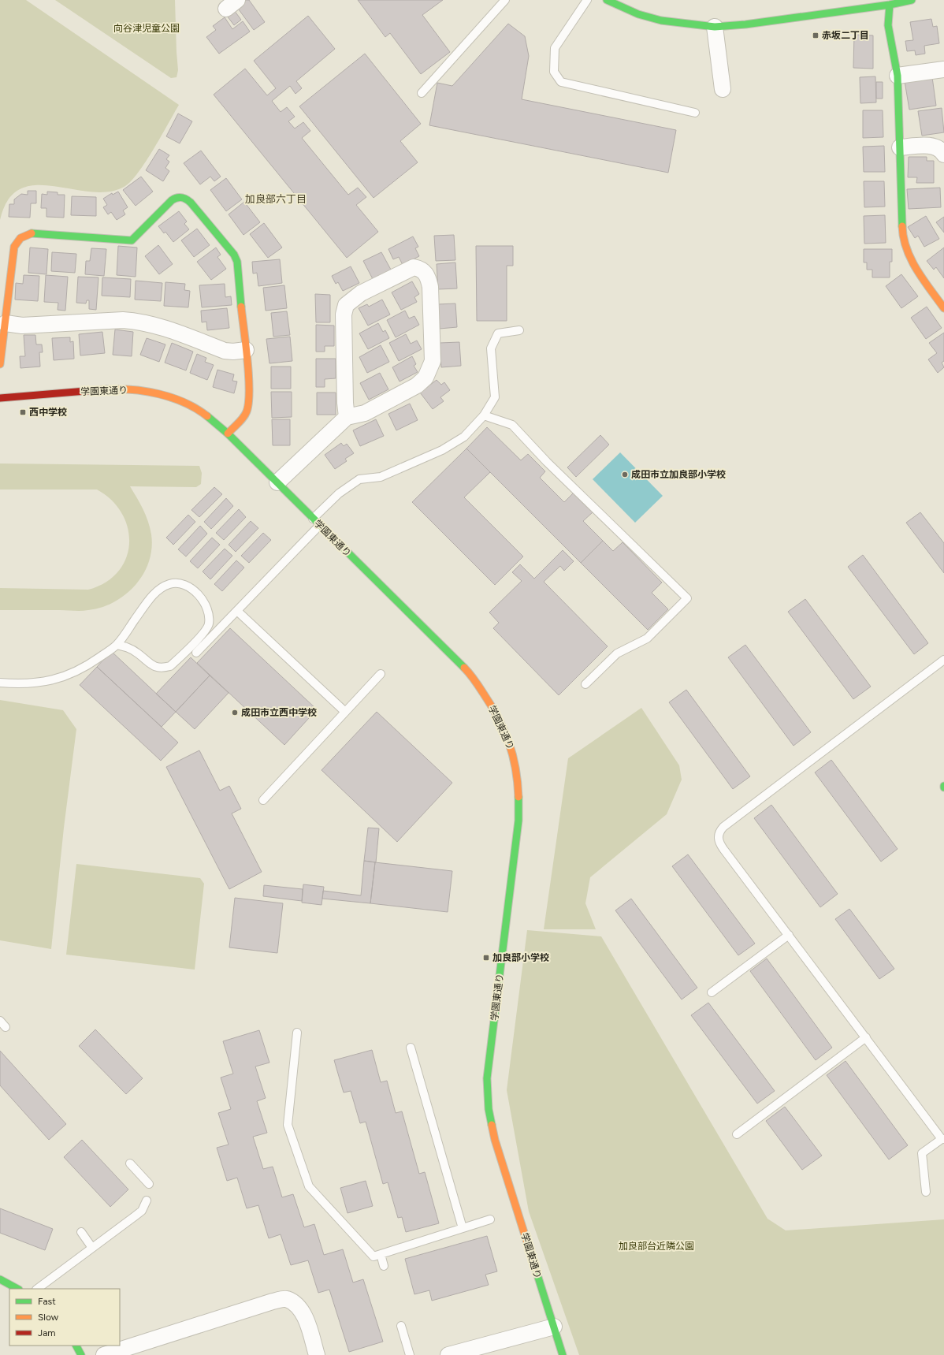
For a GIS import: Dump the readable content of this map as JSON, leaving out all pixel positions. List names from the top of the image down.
{
  "streets": {
    "street": ["学園東通り"]
  },
  "districts": ["加良部六丁目"],
  "parks": ["向谷津児童公園", "加良部台近隣公園"],
  "places": {
    "transit": ["赤坂二丁目", "西中学校", "加良部小学校"],
    "other": ["成田市立加良部小学校", "成田市立西中学校"]
  },
  "legend": ["Fast", "Slow", "Jam"]
}
